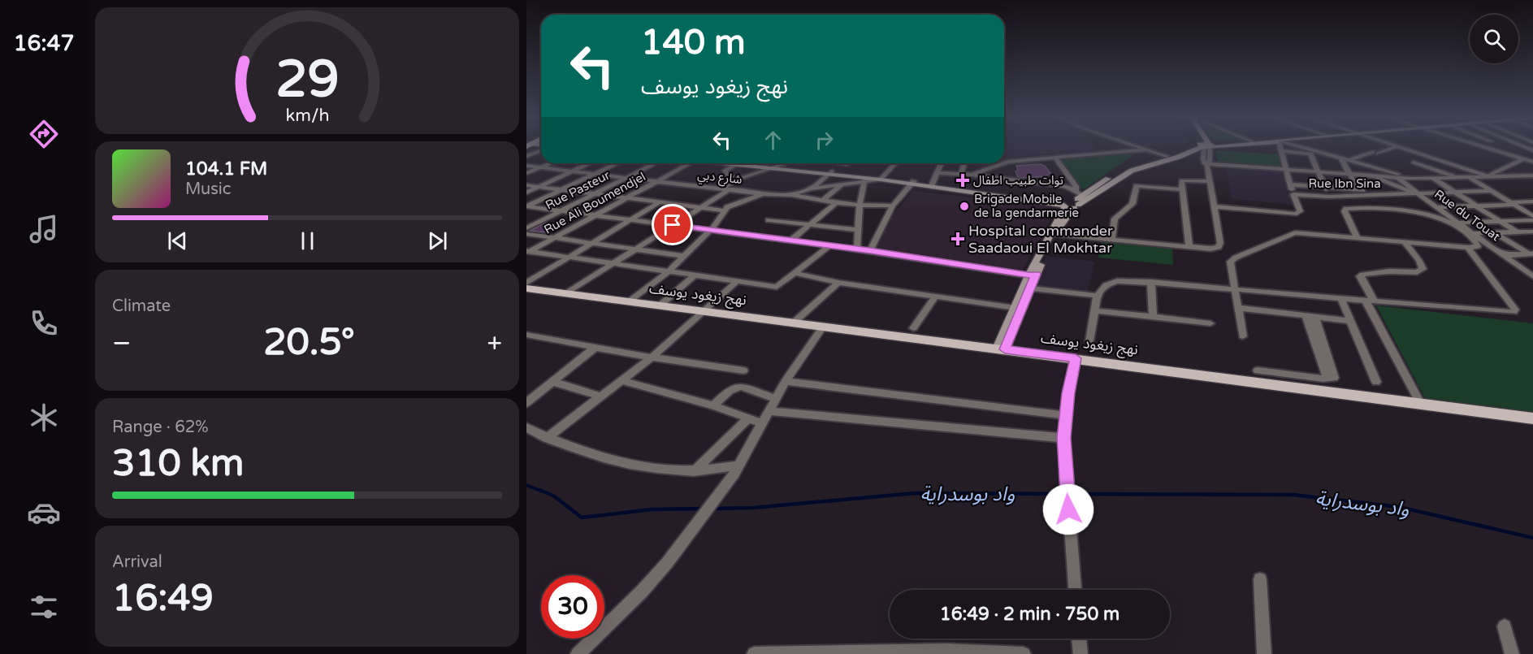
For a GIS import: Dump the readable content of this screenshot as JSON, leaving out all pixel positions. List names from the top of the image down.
{
  "streets": {
    "main road": ["نهج زيغود يوسف"],
    "street": [
      "شارع دبي",
      "Rue Ibn Sina",
      "Rue Pasteur",
      "Rue Ali Boumendjel",
      "Rue du Touat"
    ]
  },
  "crossings": [
    ["شارع دبي", "Rue Pasteur"],
    ["شارع دبي", "Rue Ali Boumendjel"],
    ["Rue Ibn Sina", "Rue du Touat"]
  ],
  "water": ["واد بوسدراية"],
  "places": {
    "health": ["توات طبيب اطفال", "Hospital commander Saadaoui El Mokhtar"],
    "other": ["Brigade Mobile de la gendarmerie"]
  },
  "page": {
    "tabs": "16:47",
    "turn": ["140 m", "نهج زيغود يوسف"],
    "song": ["104.1 FM", "Music"],
    "tile": [
      "Climate",
      ["Range · 62%", "310 km"],
      ["Arrival", "16:49"]
    ],
    "heat": ["−", "20.5°", "+"],
    "limit": "30",
    "trip": "16:49 · 2 min · 750 m",
    "gauge": ["29", "km/h"]
  }
}
